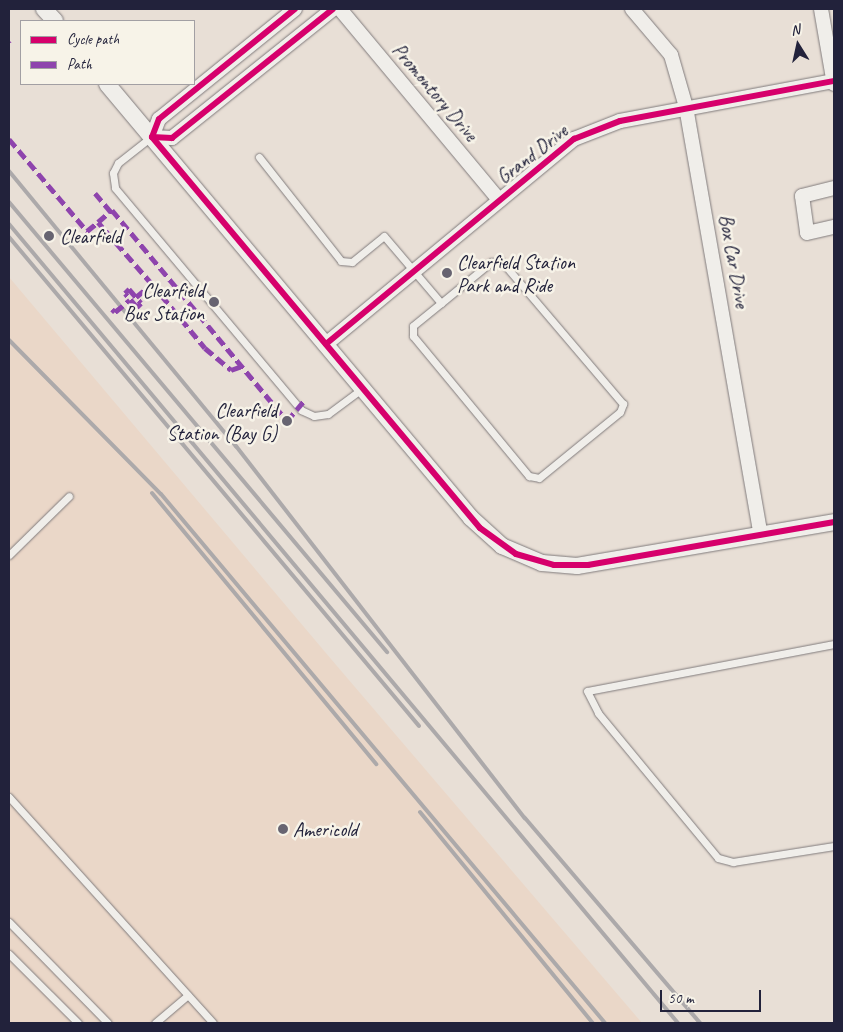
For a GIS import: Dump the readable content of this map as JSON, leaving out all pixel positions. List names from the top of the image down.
{
  "streets": {
    "street": ["Promontory Drive", "Grand Drive", "Box Car Drive"]
  },
  "crossings": [
    ["Promontory Drive", "Grand Drive"],
    ["Grand Drive", "Box Car Drive"]
  ],
  "places": [
    "Clearfield",
    "Clearfield Station Park and Ride",
    "Clearfield Bus Station",
    "Clearfield Station (Bay G)",
    "Americold"
  ],
  "legend": ["Cycle path", "Path"],
  "scale_bar": "50 m",
  "north": "top"
}
